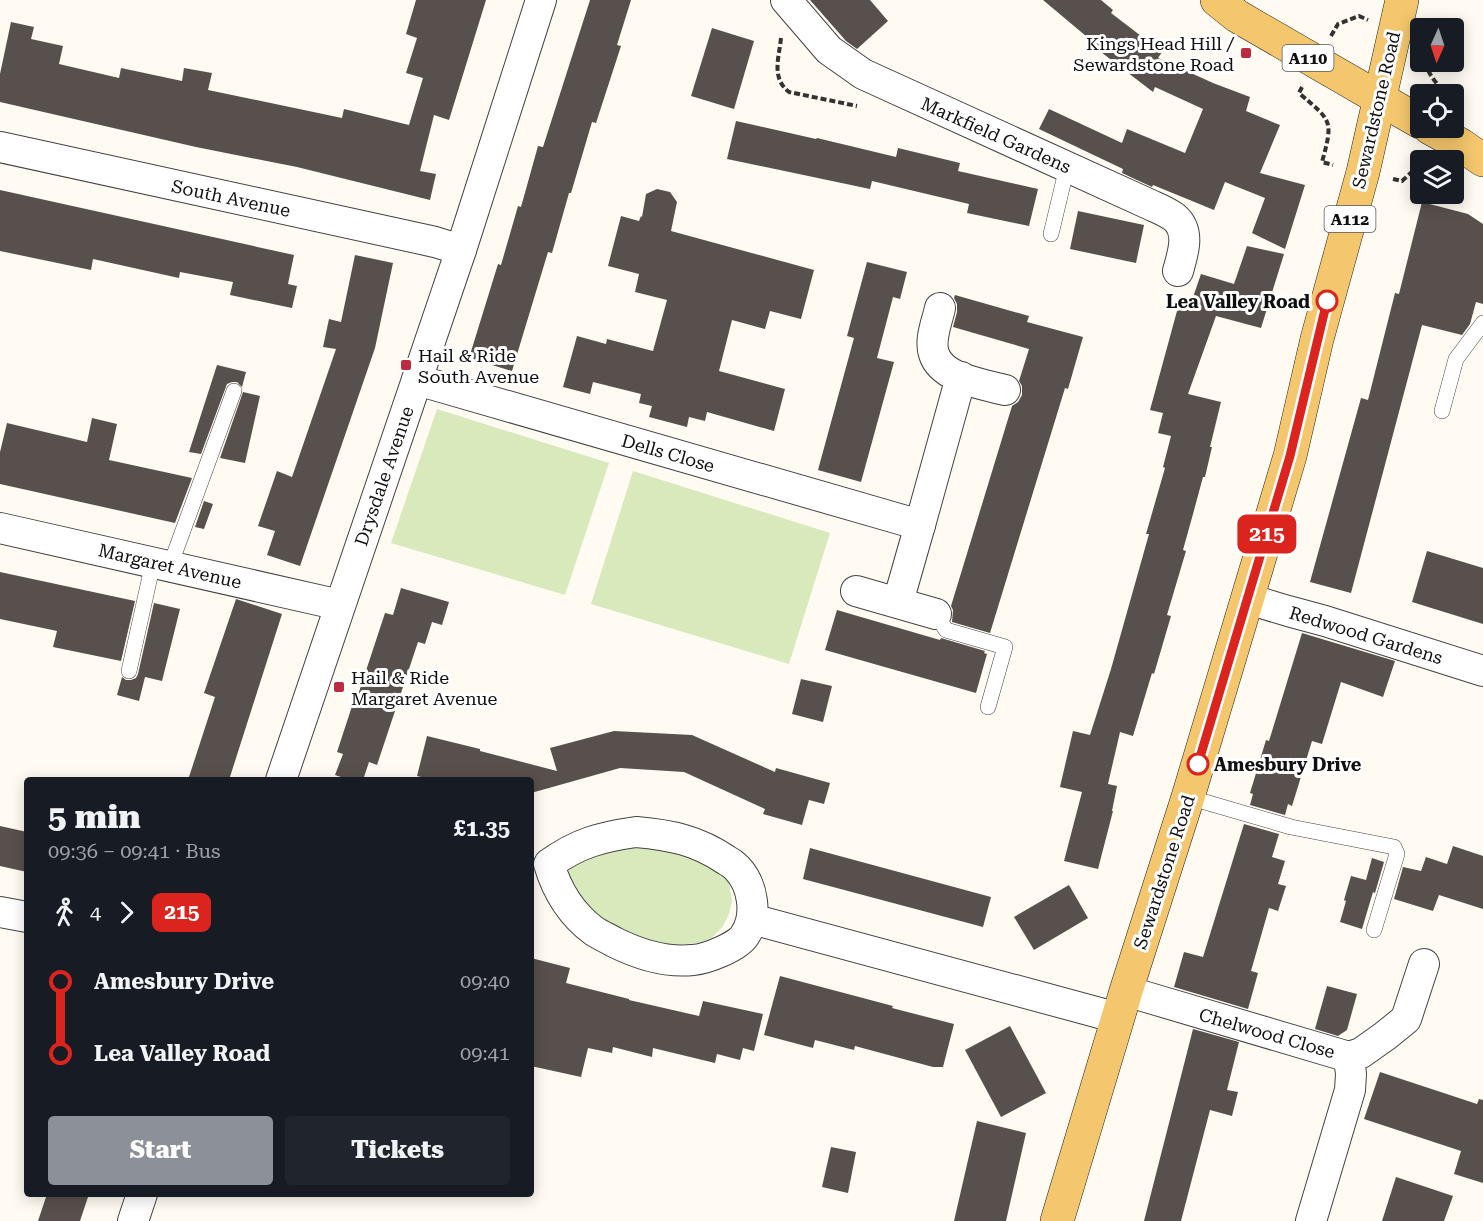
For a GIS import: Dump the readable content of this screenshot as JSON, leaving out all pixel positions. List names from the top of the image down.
{
  "streets": {
    "main road": ["A110", "Sewardstone Road", "A112"],
    "street": [
      "Markfield Gardens",
      "South Avenue",
      "Dells Close",
      "Drysdale Avenue",
      "Margaret Avenue",
      "Redwood Gardens",
      "Chelwood Close"
    ]
  },
  "crossings": [
    ["A110", "Sewardstone Road"],
    ["Sewardstone Road", "Redwood Gardens"],
    ["Sewardstone Road", "Chelwood Close"],
    ["South Avenue", "Drysdale Avenue"],
    ["Dells Close", "Drysdale Avenue"],
    ["Drysdale Avenue", "Margaret Avenue"]
  ],
  "places": {
    "transit": ["Kings Head Hill / Sewardstone Road", "Hail & Ride South Avenue", "Hail & Ride Margaret Avenue"],
    "other": ["Lea Valley Road", "Amesbury Drive"]
  },
  "lines": ["bus line 215"],
  "north": "bottom",
  "page": {
    "on_map": "215",
    "heading": ["5 min", "09:36 – 09:41 · Bus", "£1.35"],
    "legs": ["4", "215"],
    "list": [
      {
        "name": "Amesbury Drive",
        "value": "09:40"
      },
      {
        "name": "Lea Valley Road",
        "value": "09:41"
      }
    ],
    "buttons": ["Start", "Tickets"]
  }
}
